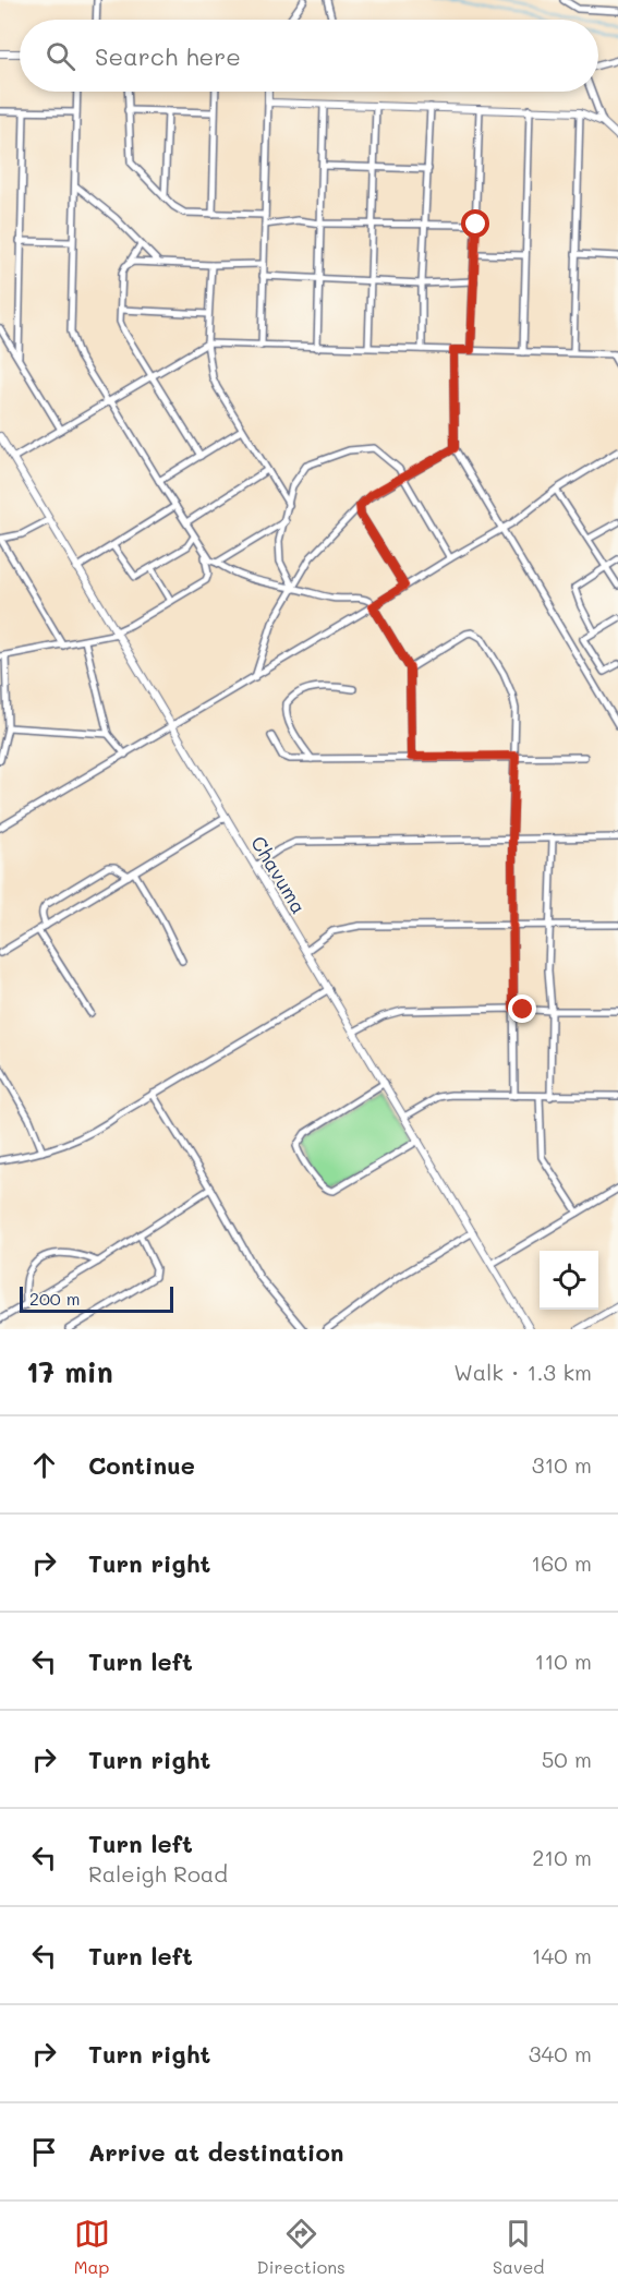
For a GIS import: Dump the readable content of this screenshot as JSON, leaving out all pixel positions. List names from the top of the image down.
{
  "streets": {
    "street": ["Chavuma"]
  },
  "scale_bar": "200 m",
  "page": {
    "search": "Search here",
    "scale": "200 m",
    "heading": ["17 min", "Walk · 1.3 km"],
    "list": [
      ["Continue", "310 m"],
      ["Turn right", "160 m"],
      ["Turn left", "110 m"],
      ["Turn right", "50 m"],
      ["Turn left", "Raleigh Road", "210 m"],
      ["Turn left", "140 m"],
      ["Turn right", "340 m"],
      "Arrive at destination"
    ],
    "nav": ["Map", "Directions", "Saved"]
  }
}
